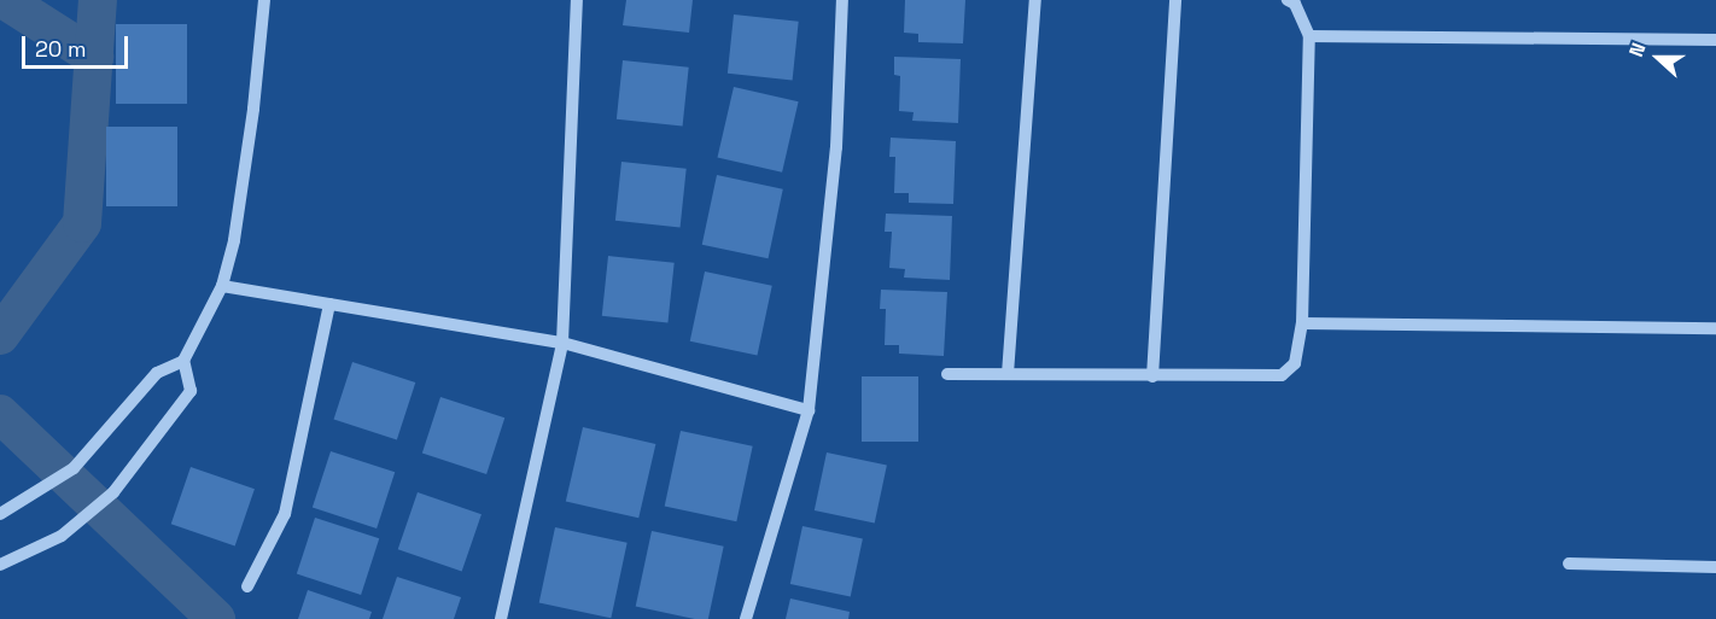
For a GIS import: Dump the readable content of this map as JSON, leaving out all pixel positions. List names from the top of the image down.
{
  "scale_bar": "20 m",
  "north": "left"
}
